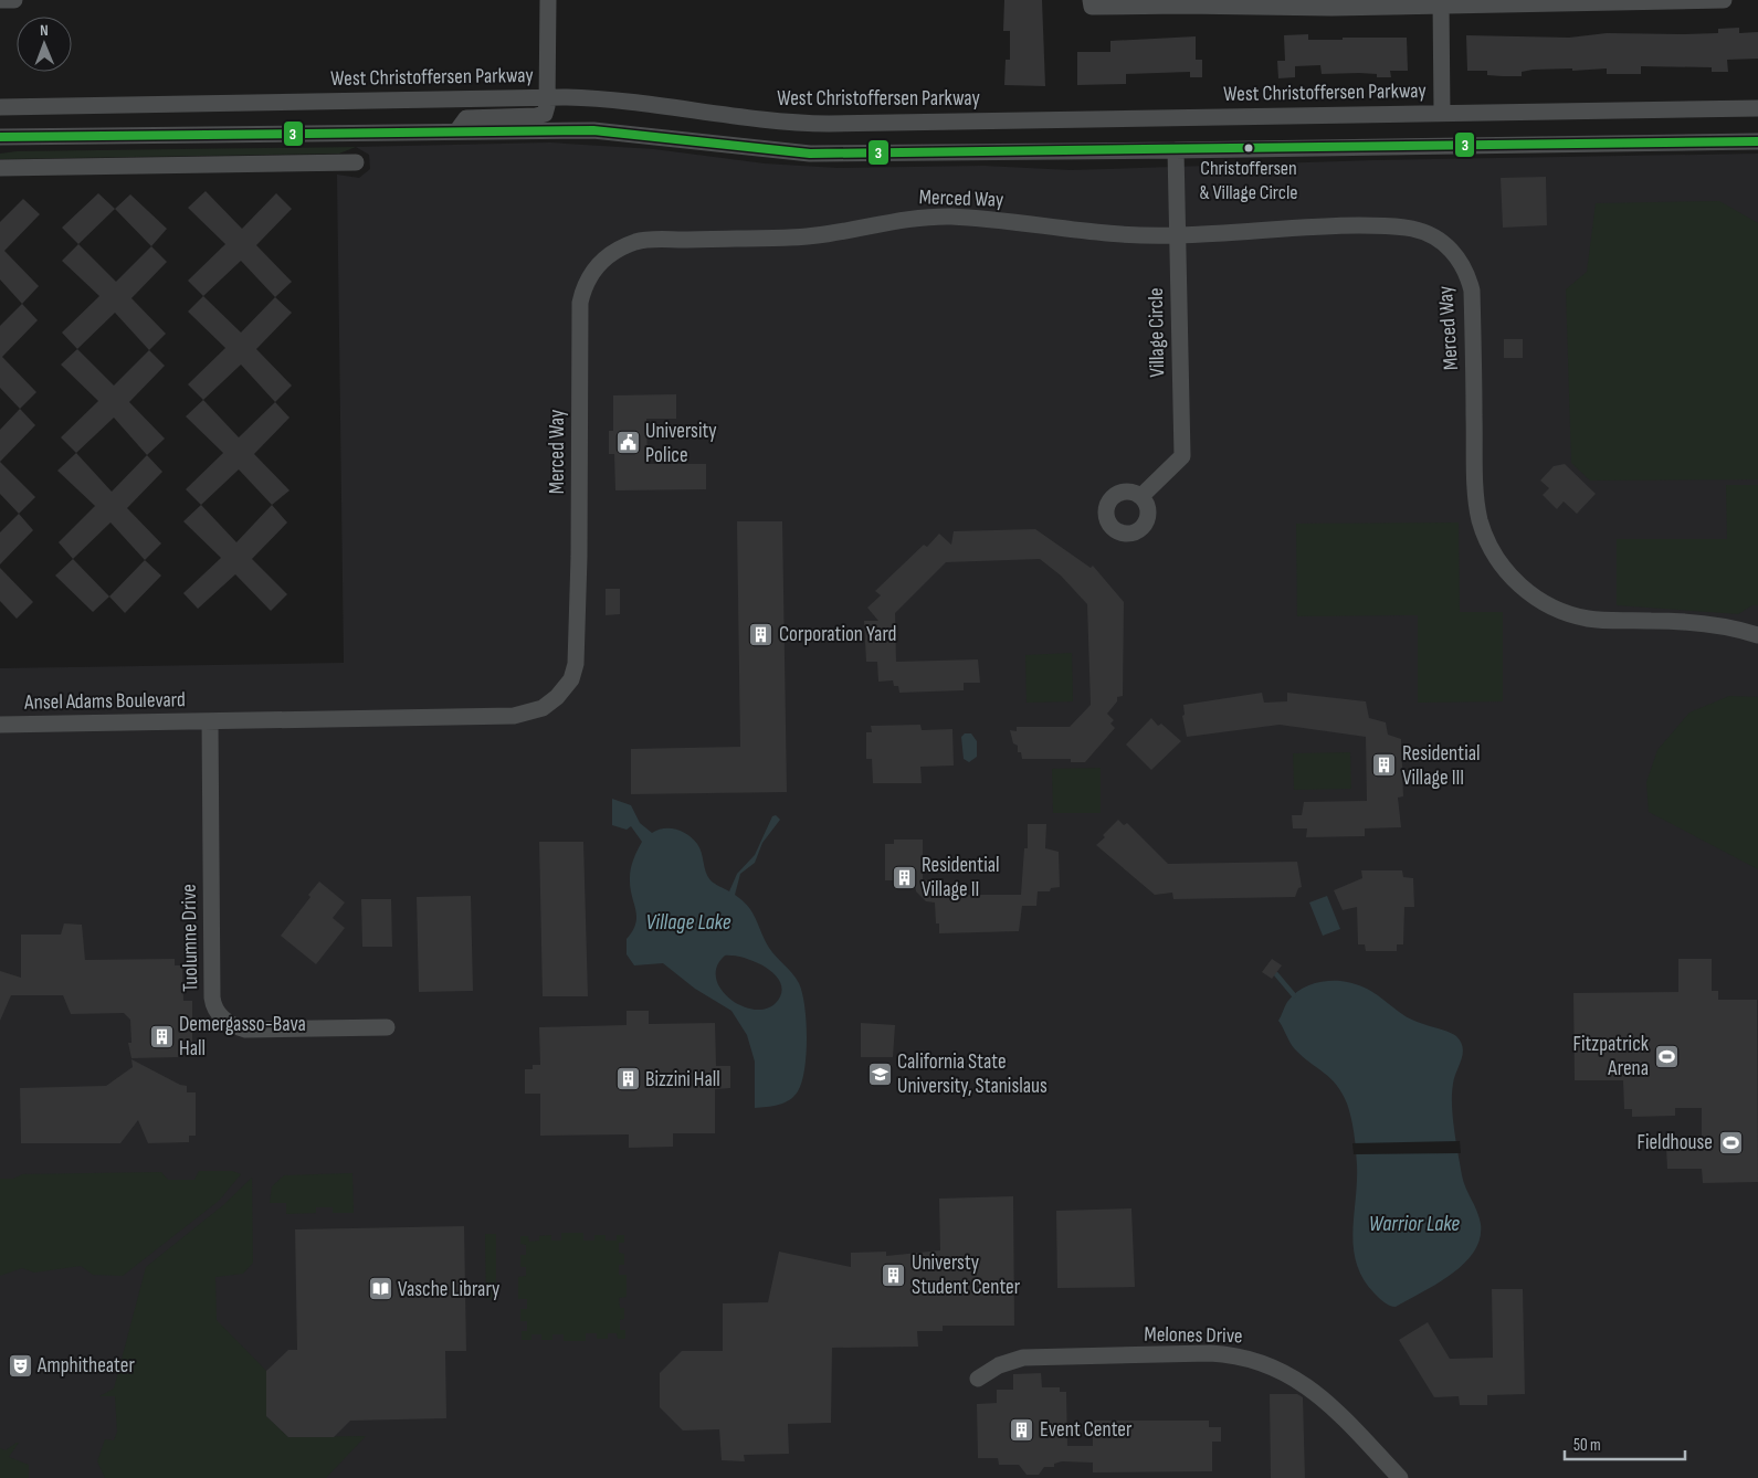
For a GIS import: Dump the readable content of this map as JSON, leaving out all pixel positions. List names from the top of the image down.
{
  "streets": {
    "street": [
      "West Christoffersen Parkway",
      "Merced Way",
      "Village Circle",
      "Ansel Adams Boulevard",
      "Tuolumne Drive",
      "Melones Drive"
    ]
  },
  "crossings": [
    ["Merced Way", "Village Circle"],
    ["Merced Way", "Ansel Adams Boulevard"],
    ["Merced Way", "Tuolumne Drive"],
    ["Ansel Adams Boulevard", "Tuolumne Drive"]
  ],
  "water": ["Village Lake", "Warrior Lake"],
  "places": {
    "other": ["Christoffersen & Village Circle"],
    "public building": ["University Police"],
    "building": [
      "Corporation Yard",
      "Residential Village III",
      "Residential Village II",
      "Demergasso-Bava Hall",
      "Bizzini Hall",
      "Universty Student Center",
      "Event Center"
    ],
    "sports": ["Fitzpatrick Arena", "Fieldhouse"],
    "school or university": ["California State University, Stanislaus"],
    "library": ["Vasche Library"],
    "theatre": ["Amphitheater"]
  },
  "lines": ["transit line 3"],
  "scale_bar": "50 m",
  "north": "top"
}
